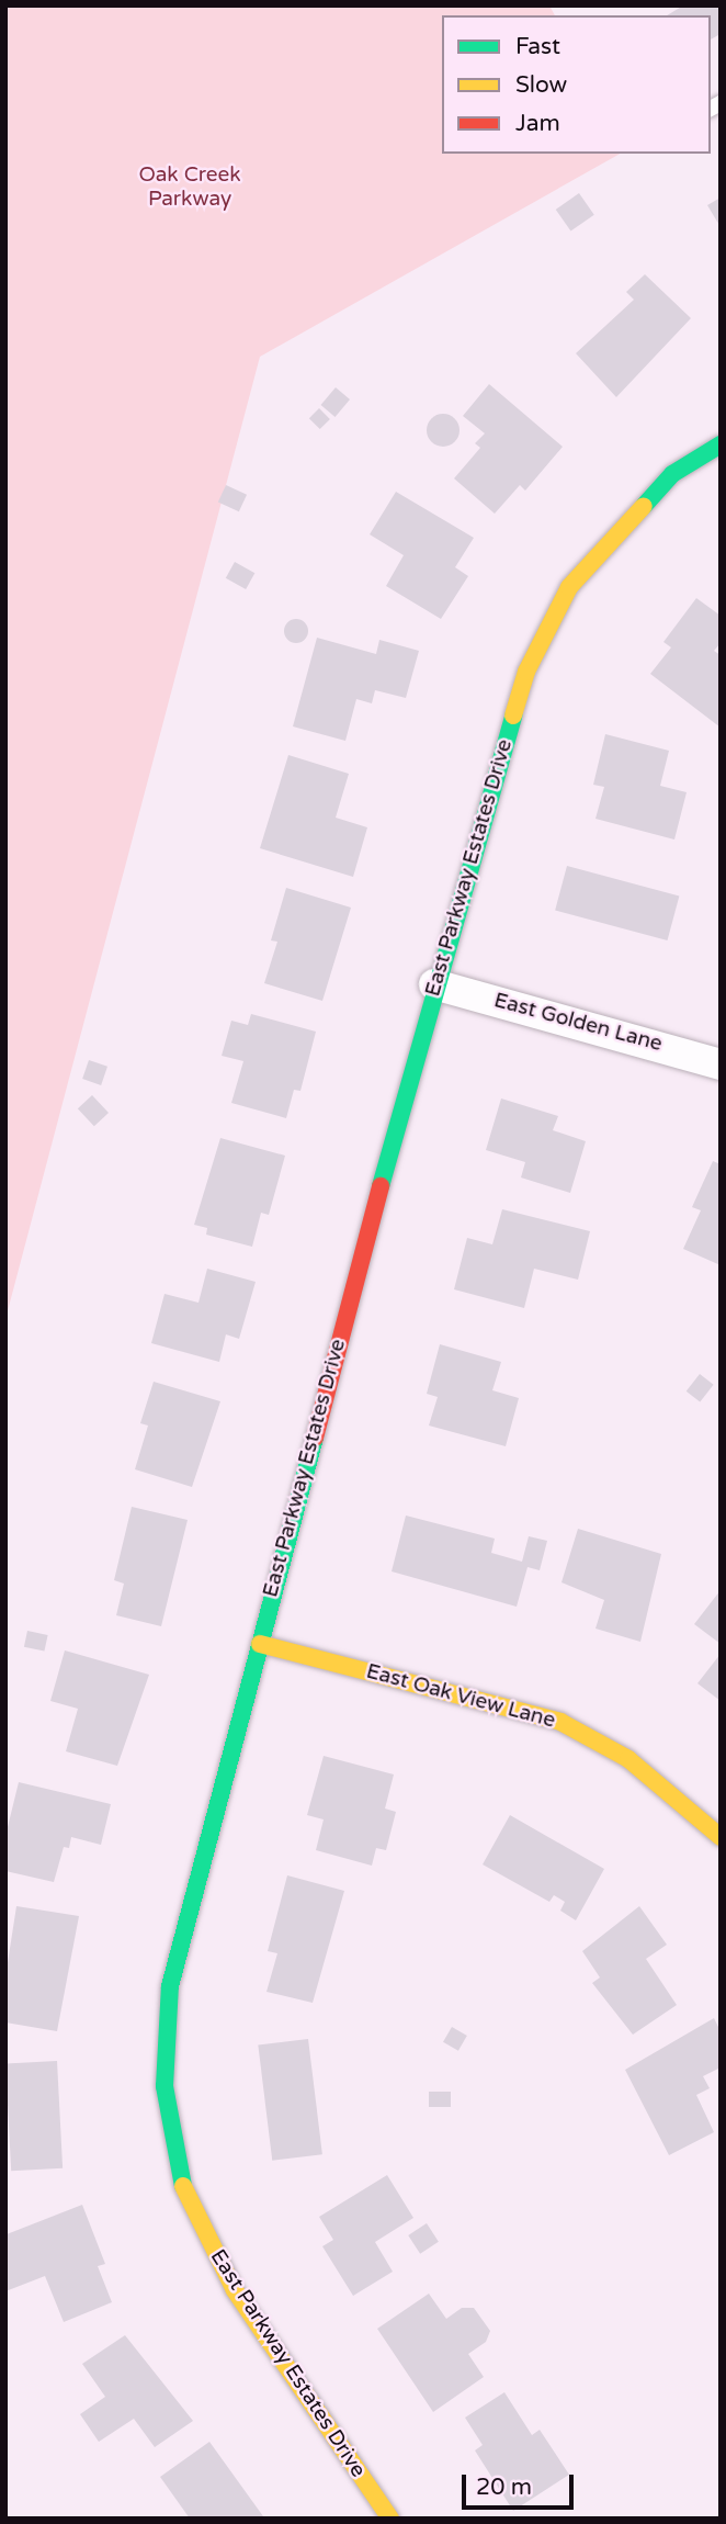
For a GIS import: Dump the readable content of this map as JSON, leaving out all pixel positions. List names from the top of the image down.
{
  "streets": {
    "street": ["East Parkway Estates Drive", "East Golden Lane", "East Oak View Lane"]
  },
  "crossings": [
    ["East Parkway Estates Drive", "East Golden Lane"],
    ["East Parkway Estates Drive", "East Oak View Lane"]
  ],
  "parks": ["Oak Creek Parkway"],
  "legend": ["Fast", "Slow", "Jam"],
  "scale_bar": "20 m"
}
